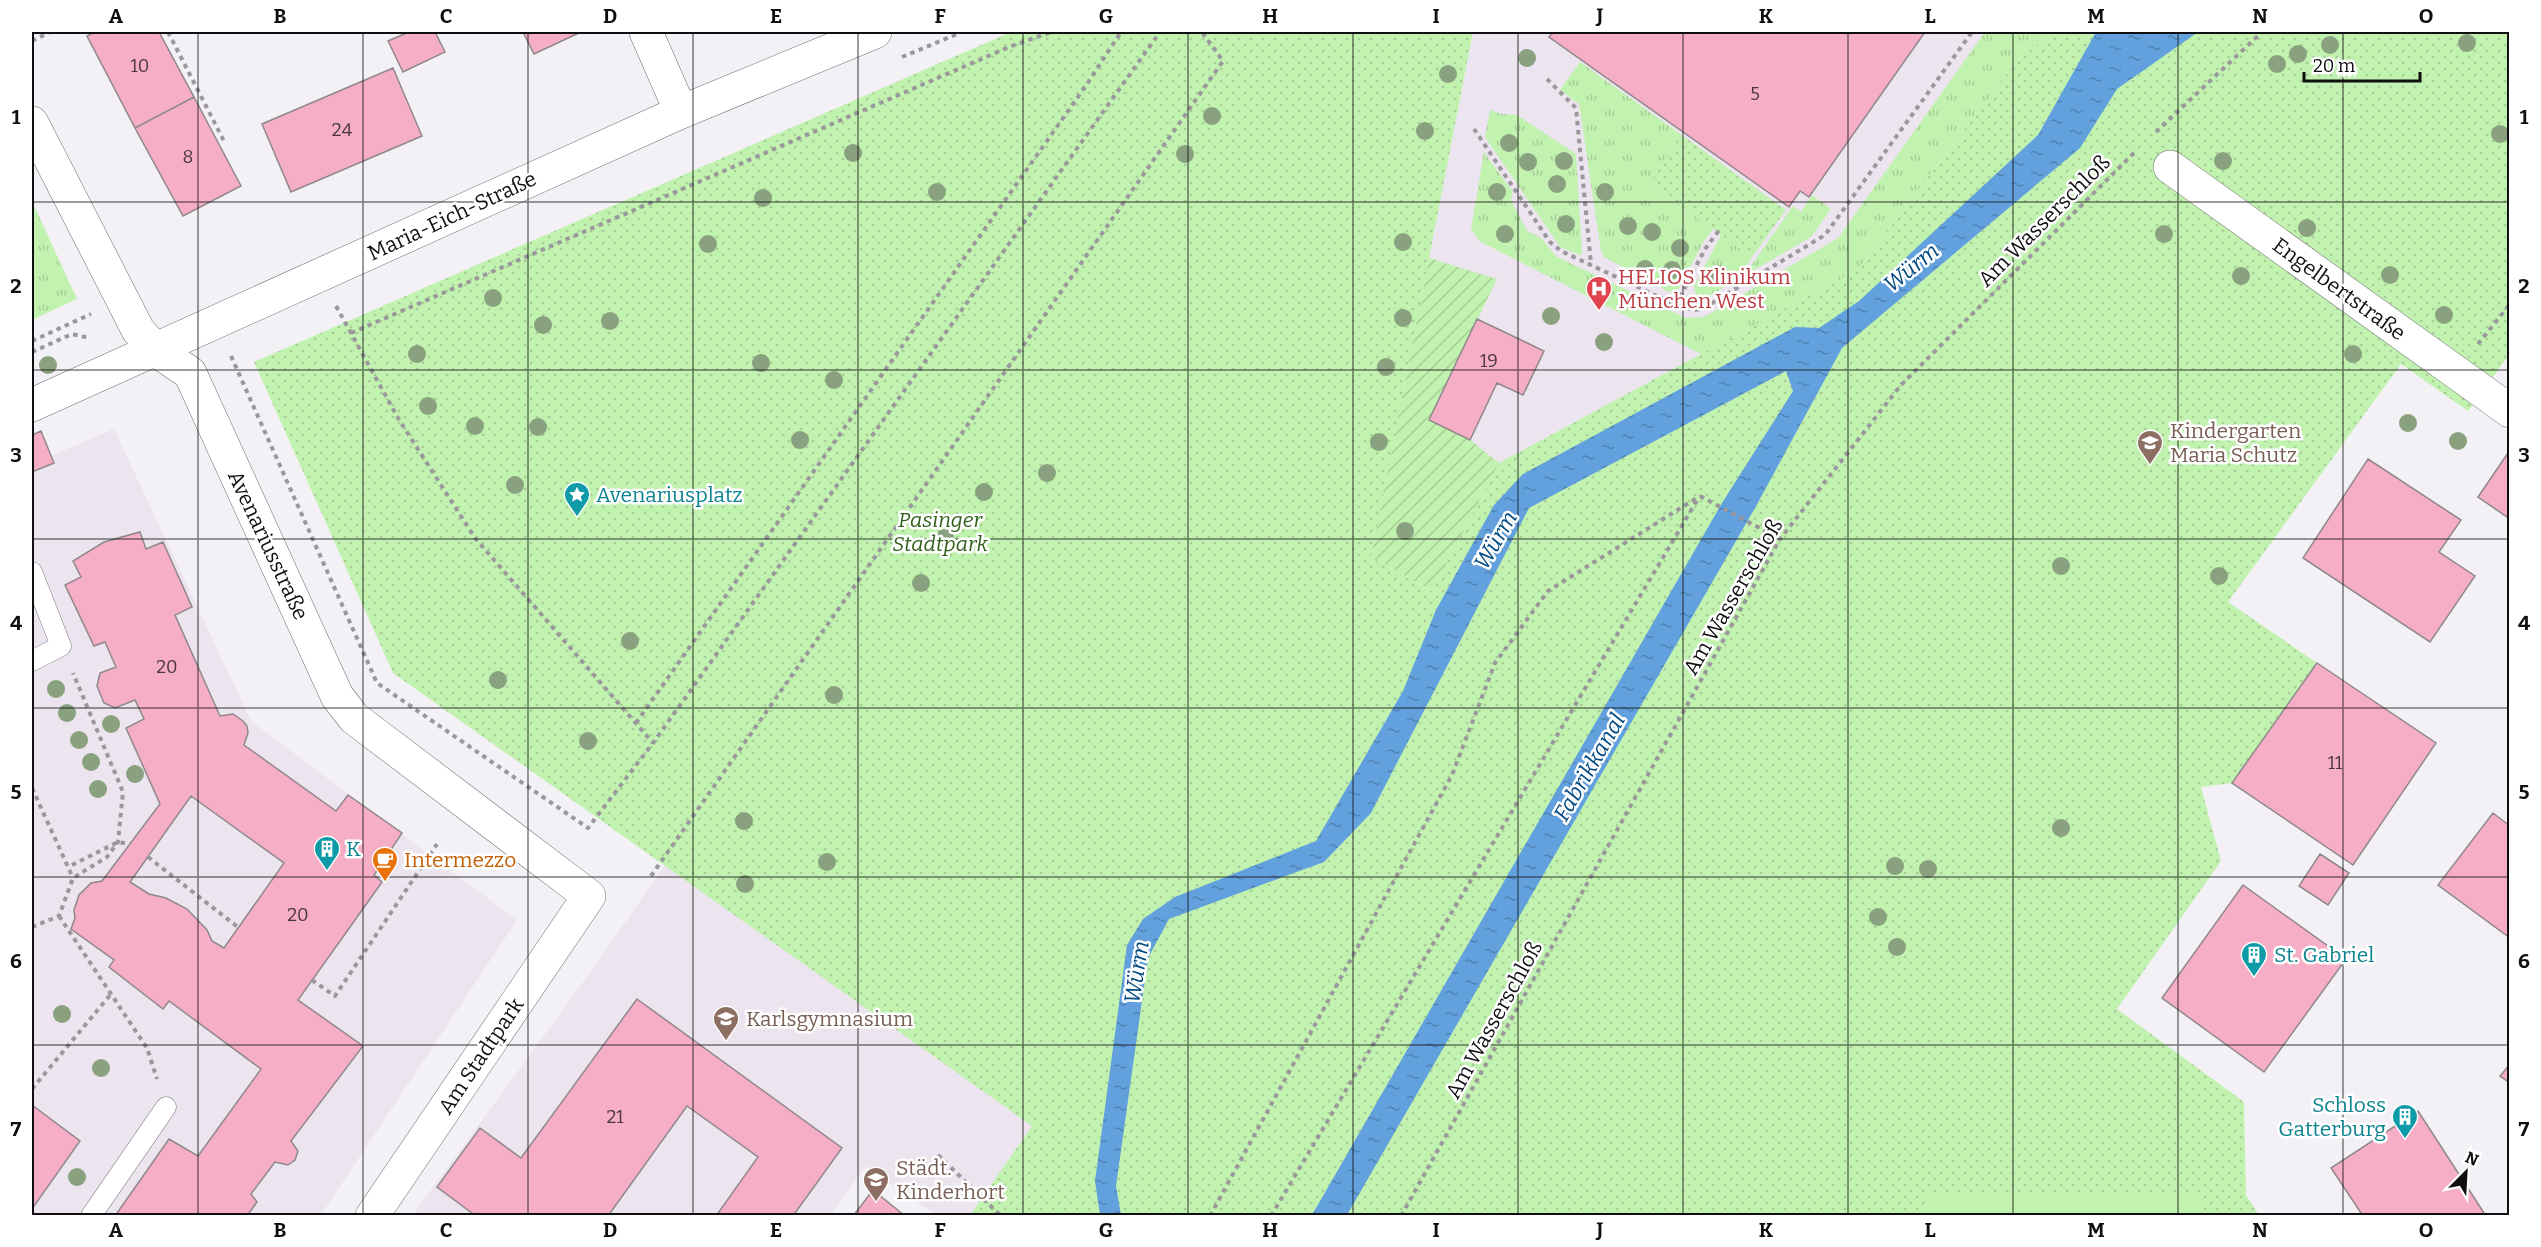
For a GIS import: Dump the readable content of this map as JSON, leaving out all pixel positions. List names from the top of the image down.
{
  "streets": {
    "street": [
      "Maria-Eich-Straße",
      "Engelbertstraße",
      "Avenariusstraße",
      "Am Stadtpark"
    ],
    "path": ["Am Wasserschloß"]
  },
  "crossings": [
    ["Maria-Eich-Straße", "Avenariusstraße"],
    ["Avenariusstraße", "Am Stadtpark"]
  ],
  "water": ["Würm", "Fabrikkanal"],
  "parks": ["Pasinger Stadtpark"],
  "places": {
    "hospital": ["HELIOS Klinikum München West"],
    "school or university": ["Kindergarten Maria Schutz", "Karlsgymnasium", "Städt. Kinderhort"],
    "place": ["Avenariusplatz"],
    "building": ["K", "St. Gabriel", "Schloss Gatterburg"],
    "cafe": ["Intermezzo"]
  },
  "house_numbers": [
    "10",
    "5",
    "24",
    "8",
    "19",
    "20",
    "11",
    "20",
    "21"
  ],
  "scale_bar": "20 m",
  "north": "top right",
  "grid": {
    "columns": [
      "A",
      "B",
      "C",
      "D",
      "E",
      "F",
      "G",
      "H",
      "I",
      "J",
      "K",
      "L",
      "M",
      "N",
      "O"
    ],
    "rows": [
      "1",
      "2",
      "3",
      "4",
      "5",
      "6",
      "7"
    ]
  }
}
